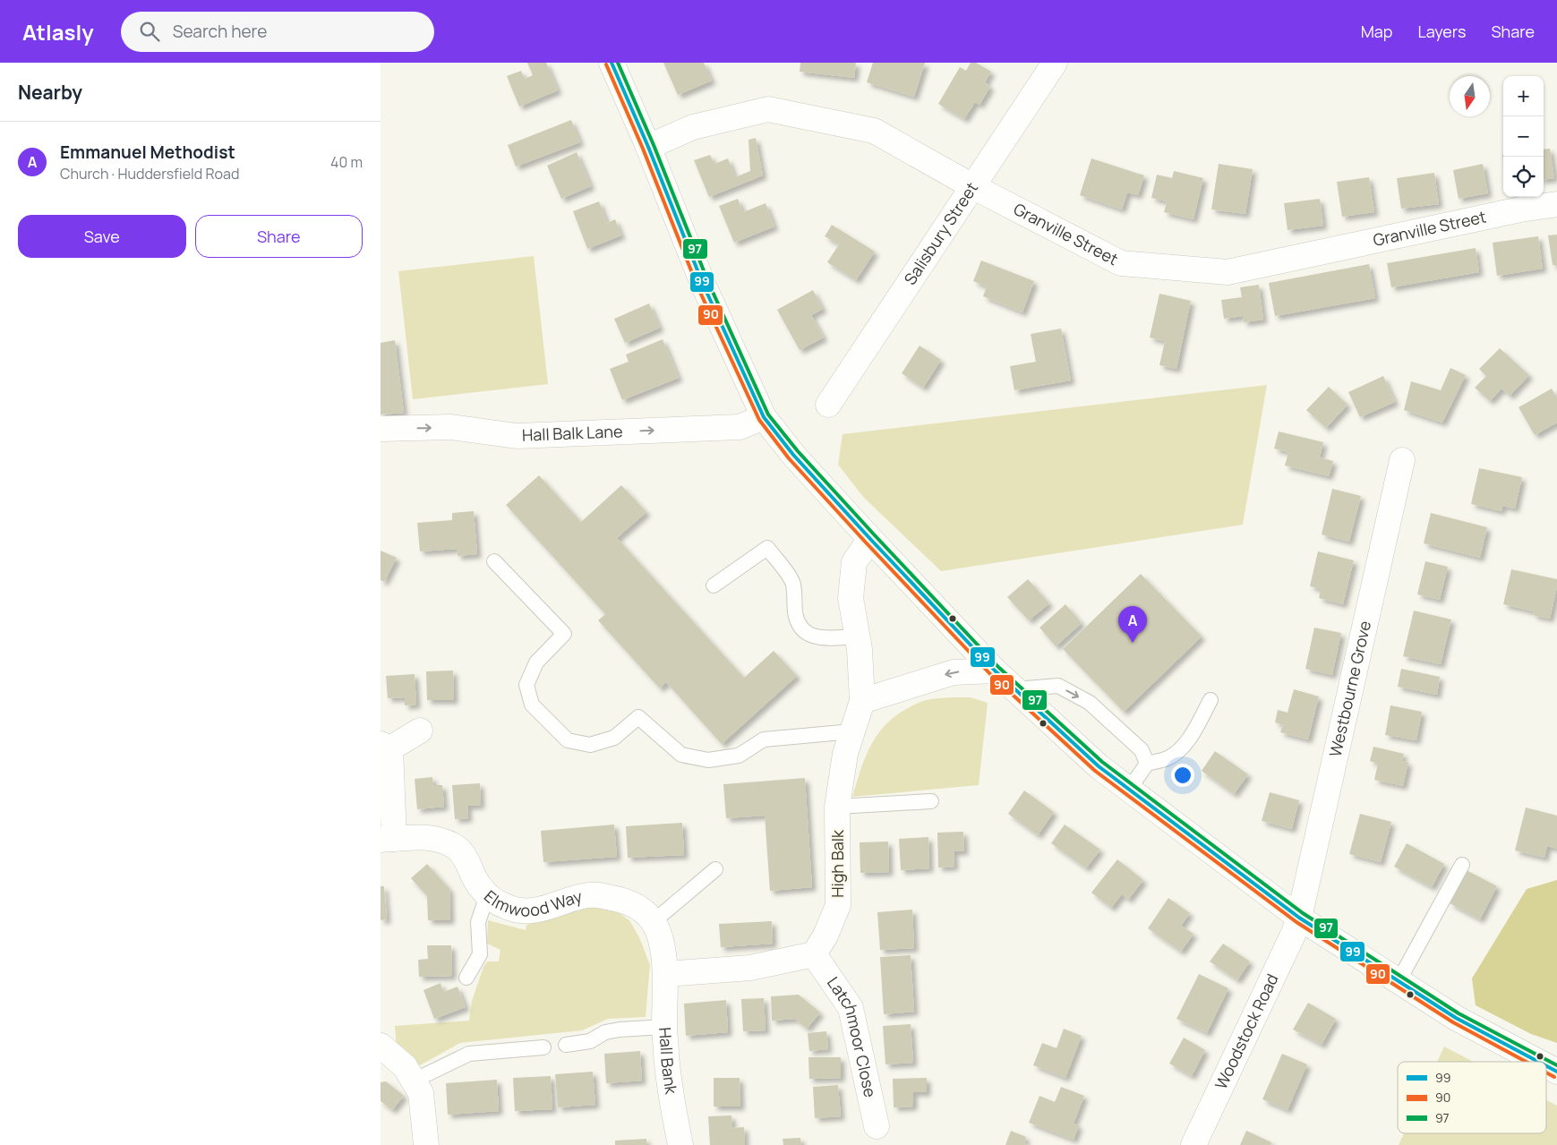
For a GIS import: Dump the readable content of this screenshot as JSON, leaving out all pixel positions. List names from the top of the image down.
{
  "streets": {
    "main road": [
      "Granville Street",
      "Salisbury Street",
      "Hall Balk Lane",
      "Westbourne Grove",
      "High Balk",
      "Elmwood Way",
      "Woodstock Road",
      "Latchmoor Close",
      "Hall Bank"
    ]
  },
  "crossings": [
    ["Granville Street", "Salisbury Street"],
    ["Westbourne Grove", "Woodstock Road"],
    ["High Balk", "Latchmoor Close"],
    ["Elmwood Way", "Hall Bank"]
  ],
  "one_way": ["Hall Balk Lane"],
  "lines": ["transit line 99", "transit line 97", "transit line 90"],
  "legend": ["99", "90", "97"],
  "north": "bottom",
  "page": {
    "header": "Atlasly",
    "search": "Search here",
    "nav": ["Map", "Layers", "Share"],
    "heading": "Nearby",
    "map_buttons": ["+", "−"],
    "list": [
      {
        "mark": "A",
        "name": "Emmanuel Methodist",
        "note": "Church · Huddersfield Road",
        "value": "40 m"
      }
    ],
    "buttons": ["Save", "Share"],
    "pins": "A"
  }
}
